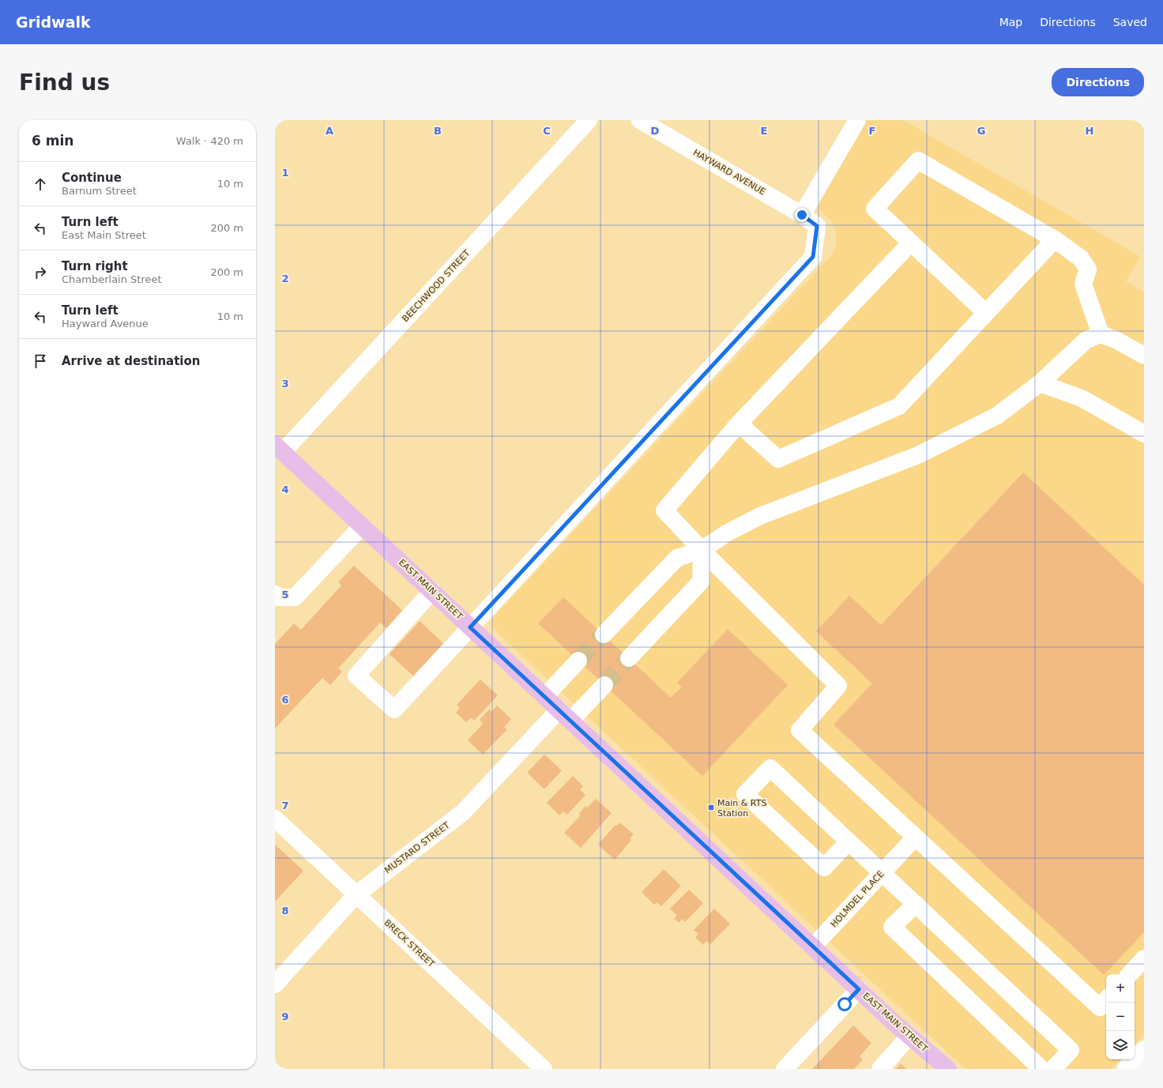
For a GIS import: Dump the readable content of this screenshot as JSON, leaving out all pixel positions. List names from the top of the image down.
{
  "streets": {
    "main road": ["EAST MAIN STREET"],
    "street": [
      "HAYWARD AVENUE",
      "BEECHWOOD STREET",
      "MUSTARD STREET",
      "HOLMDEL PLACE",
      "BRECK STREET"
    ]
  },
  "crossings": [
    ["HAYWARD AVENUE", "EAST MAIN STREET"],
    ["BEECHWOOD STREET", "EAST MAIN STREET"],
    ["EAST MAIN STREET", "MUSTARD STREET"],
    ["EAST MAIN STREET", "HOLMDEL PLACE"],
    ["MUSTARD STREET", "BRECK STREET"]
  ],
  "places": {
    "transit": ["Main & RTS Station"]
  },
  "page": {
    "header": "Gridwalk",
    "nav": ["Map", "Directions", "Saved"],
    "buttons": "Directions",
    "title": "Find us",
    "heading": ["6 min", "Walk · 420 m"],
    "list": [
      ["Continue", "Barnum Street", "10 m"],
      ["Turn left", "East Main Street", "200 m"],
      ["Turn right", "Chamberlain Street", "200 m"],
      ["Turn left", "Hayward Avenue", "10 m"],
      "Arrive at destination"
    ],
    "map_buttons": ["+", "−"]
  },
  "grid": {
    "columns": [
      "A",
      "B",
      "C",
      "D",
      "E",
      "F",
      "G",
      "H"
    ],
    "rows": [
      "1",
      "2",
      "3",
      "4",
      "5",
      "6",
      "7",
      "8",
      "9"
    ]
  }
}
